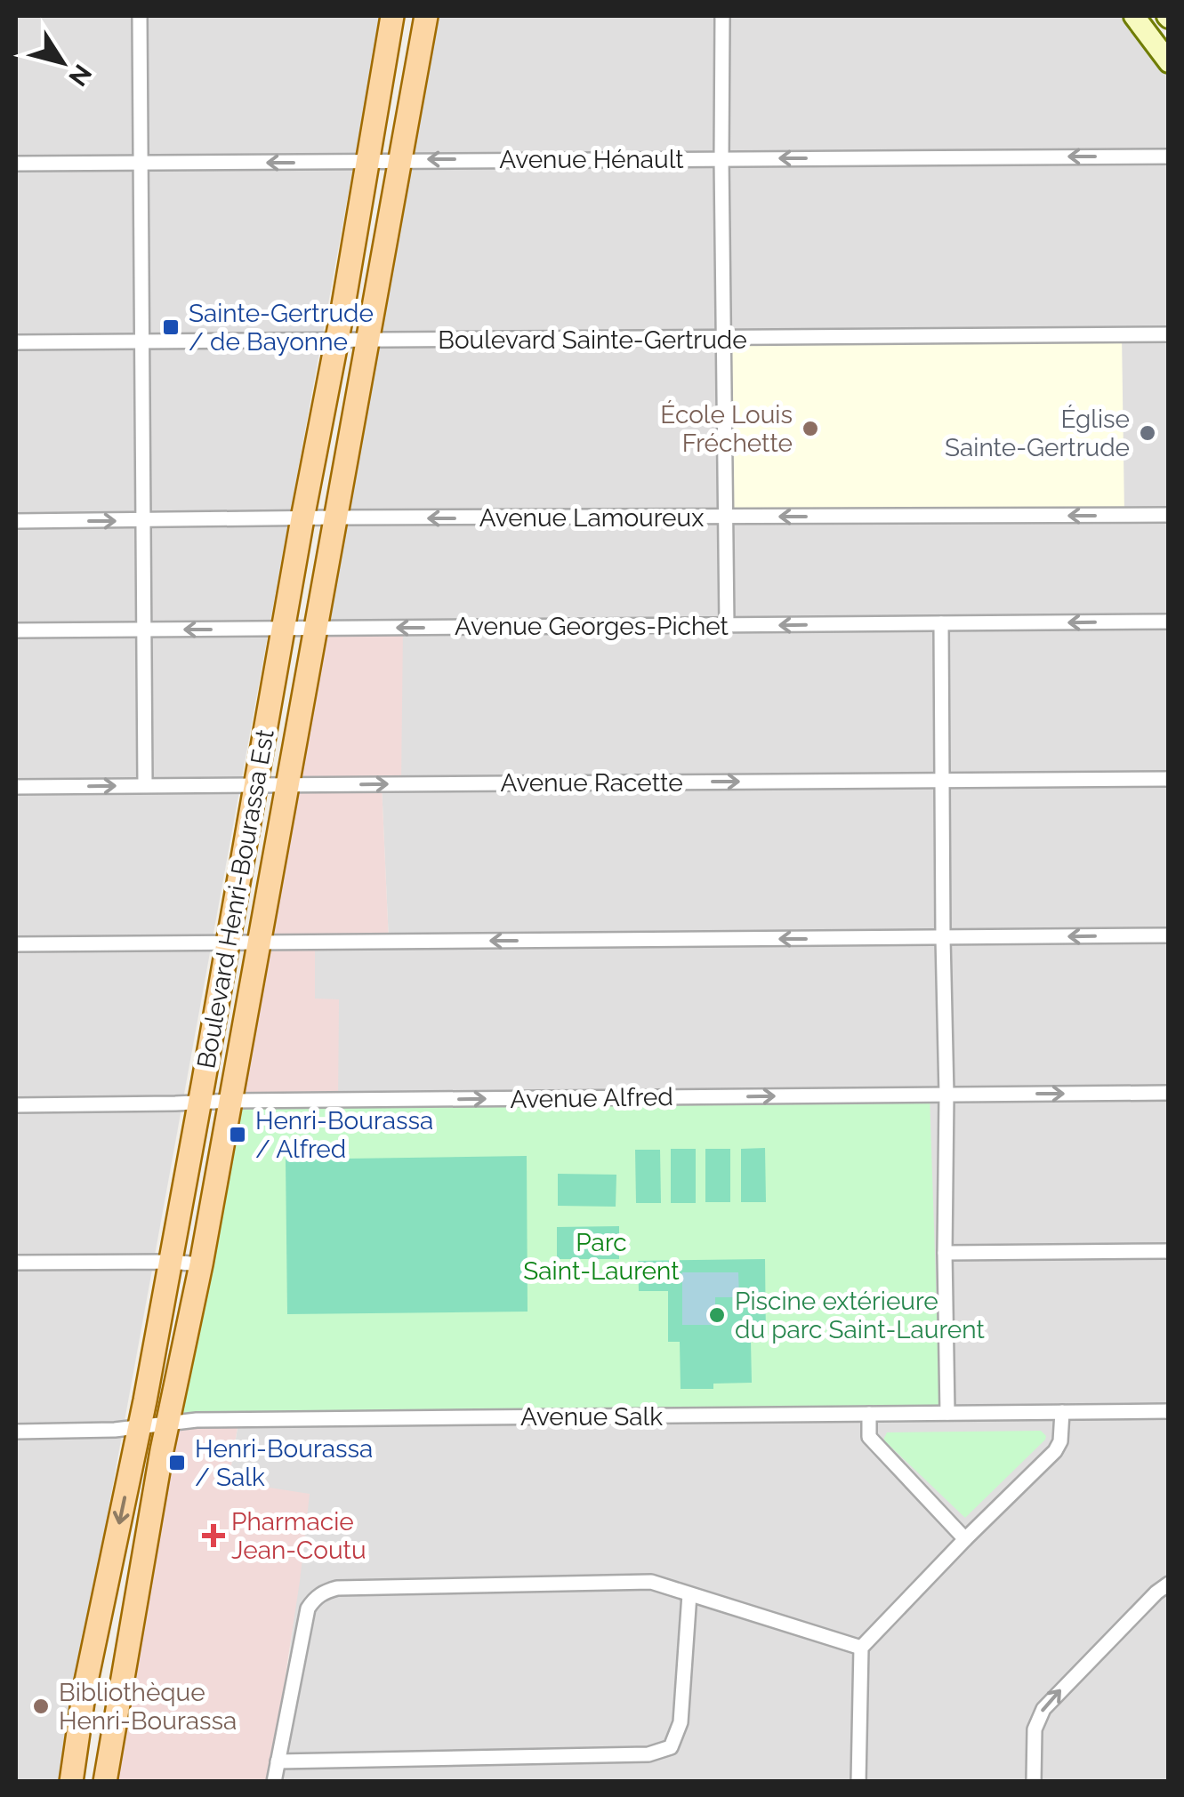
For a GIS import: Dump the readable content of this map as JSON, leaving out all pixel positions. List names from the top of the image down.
{
  "streets": {
    "main road": ["Boulevard Henri-Bourassa Est"],
    "street": [
      "Avenue Hénault",
      "Boulevard Sainte-Gertrude",
      "Avenue Lamoureux",
      "Avenue Georges-Pichet",
      "Avenue Racette",
      "Avenue Alfred",
      "Avenue Salk"
    ]
  },
  "crossings": [
    ["Avenue Hénault", "Boulevard Henri-Bourassa Est"],
    ["Boulevard Sainte-Gertrude", "Boulevard Henri-Bourassa Est"],
    ["Avenue Lamoureux", "Boulevard Henri-Bourassa Est"],
    ["Avenue Georges-Pichet", "Boulevard Henri-Bourassa Est"],
    ["Avenue Racette", "Boulevard Henri-Bourassa Est"],
    ["Boulevard Henri-Bourassa Est", "Avenue Alfred"],
    ["Boulevard Henri-Bourassa Est", "Avenue Salk"]
  ],
  "one_way": [
    "Avenue Hénault",
    "Avenue Georges-Pichet",
    "Avenue Racette",
    "Avenue Alfred"
  ],
  "parks": ["Parc Saint-Laurent"],
  "places": {
    "transit": ["Sainte-Gertrude / de Bayonne", "Henri-Bourassa / Alfred", "Henri-Bourassa / Salk"],
    "other": [
      "École Louis Fréchette",
      "Église Sainte-Gertrude",
      "Piscine extérieure du parc Saint-Laurent",
      "Bibliothèque Henri-Bourassa"
    ],
    "health": ["Pharmacie Jean-Coutu"]
  },
  "north": "bottom right"
}
